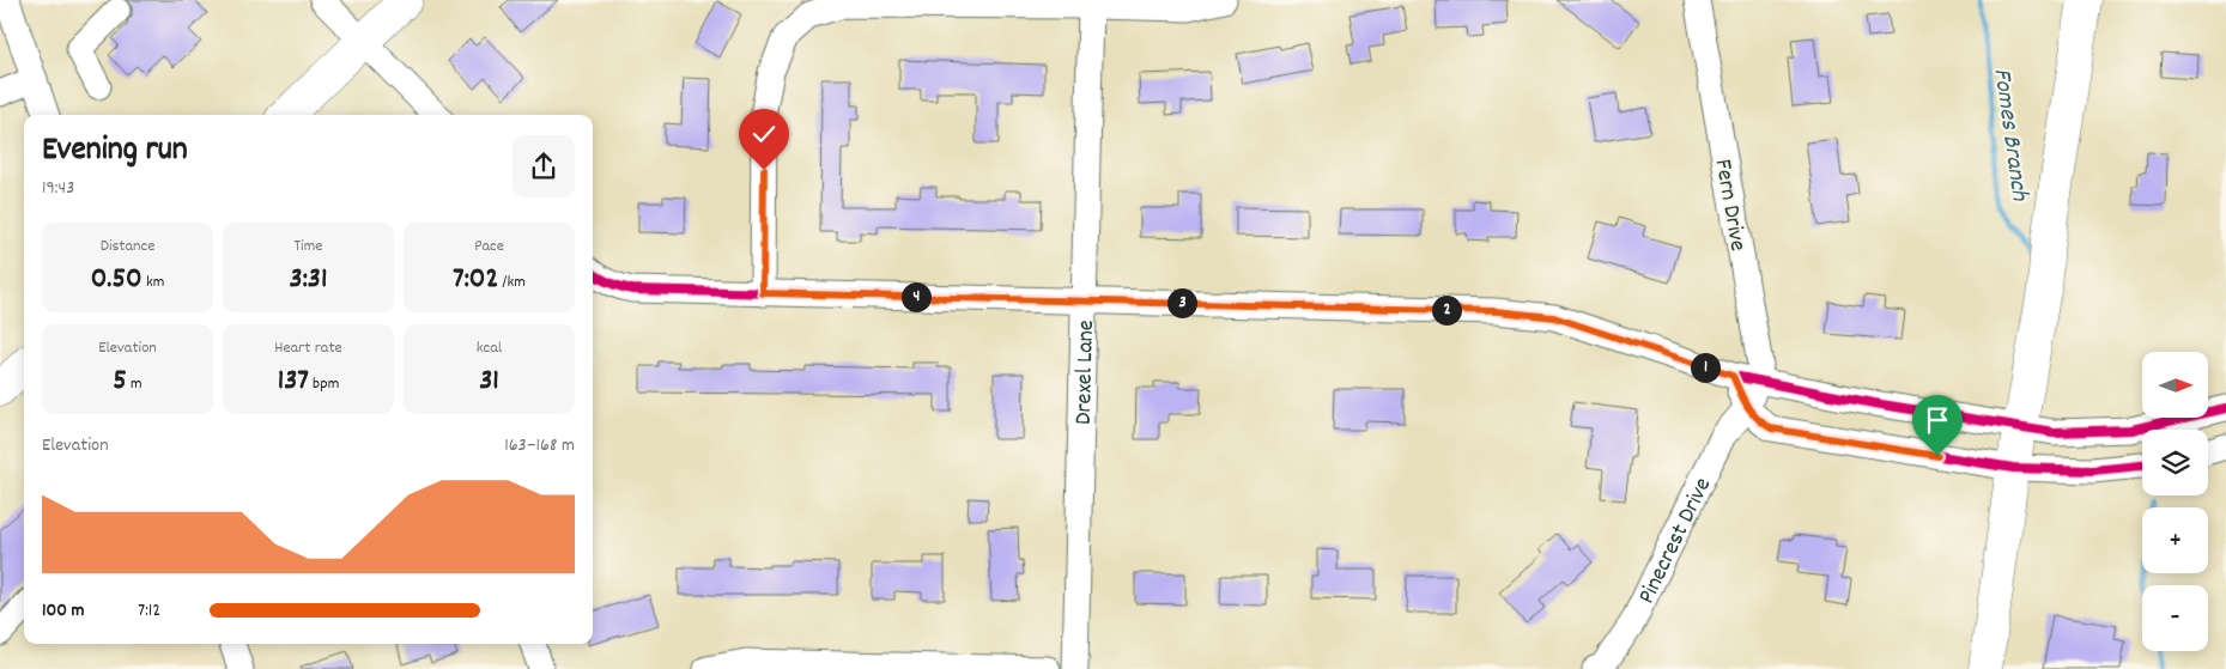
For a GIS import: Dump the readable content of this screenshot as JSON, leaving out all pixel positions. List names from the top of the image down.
{
  "streets": {
    "street": ["Fern Drive", "Drexel Lane", "Pinecrest Drive"]
  },
  "crossings": [
    ["Fern Drive", "Pinecrest Drive"]
  ],
  "water": ["Fomes Branch"],
  "north": "right",
  "page": {
    "heading": ["Evening run", "19:43"],
    "stats": [
      ["Distance", "0.50 km"],
      ["Time", "3:31"],
      ["Pace", "7:02 /km"],
      ["Elevation", "5 m"],
      ["Heart rate", "137 bpm"],
      ["kcal", "31"]
    ],
    "pins": [
      "4",
      "3",
      "2",
      "1"
    ],
    "map_buttons": ["+", "−"],
    "chart": ["Elevation", "163–168 m"],
    "list": [
      {
        "name": "100 m",
        "note": "7:12"
      }
    ]
  }
}
